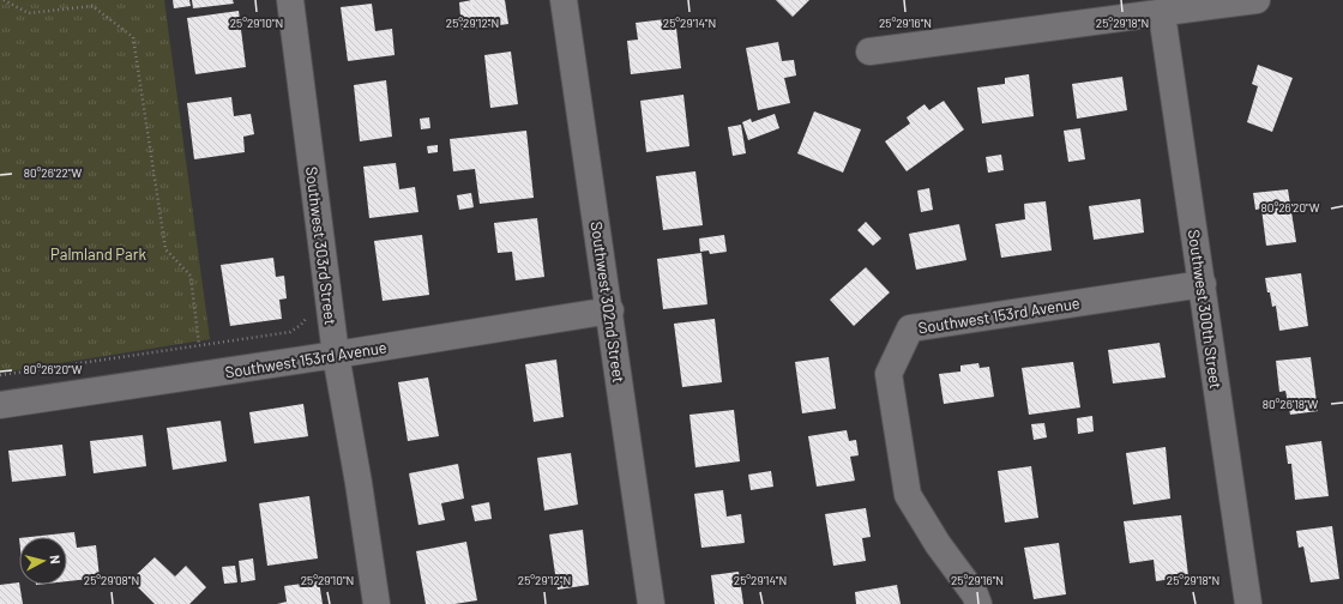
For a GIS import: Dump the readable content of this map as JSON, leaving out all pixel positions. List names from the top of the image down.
{
  "streets": {
    "street": [
      "Southwest 303rd Street",
      "Southwest 302nd Street",
      "Southwest 300th Street",
      "Southwest 153rd Avenue"
    ]
  },
  "crossings": [
    ["Southwest 303rd Street", "Southwest 153rd Avenue"],
    ["Southwest 302nd Street", "Southwest 153rd Avenue"],
    ["Southwest 300th Street", "Southwest 153rd Avenue"]
  ],
  "parks": ["Palmland Park"],
  "north": "right",
  "coordinates": [
    "25°29'10\"N",
    "25°29'12\"N",
    "25°29'14\"N",
    "25°29'16\"N",
    "25°29'18\"N",
    "80°26'22\"W",
    "80°26'20\"W",
    "80°26'18\"W",
    "25°29'08\"N"
  ]
}
